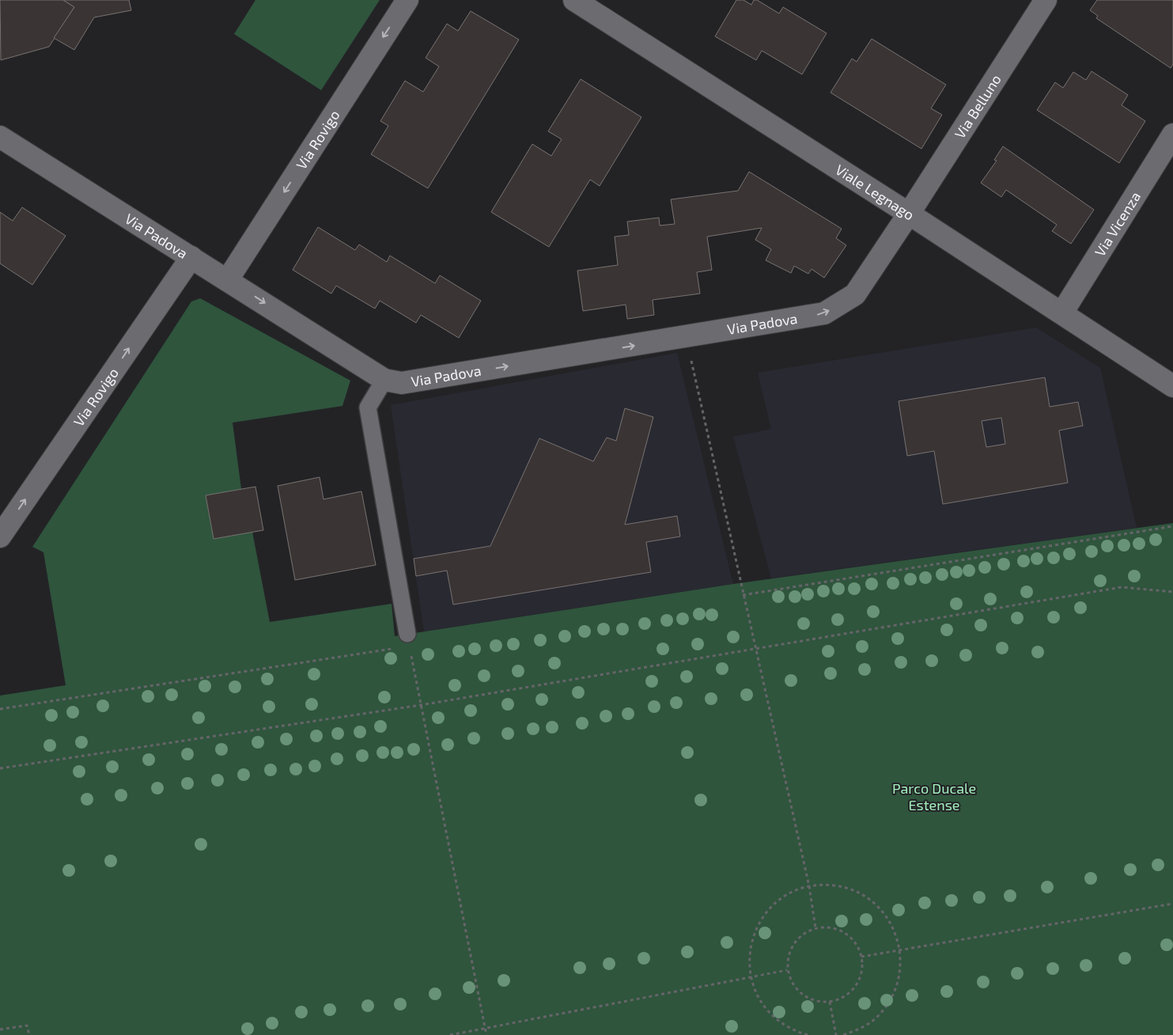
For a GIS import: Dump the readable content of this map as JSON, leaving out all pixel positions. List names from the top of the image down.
{
  "streets": {
    "street": [
      "Via Belluno",
      "Via Rovigo",
      "Viale Legnago",
      "Via Vicenza",
      "Via Padova"
    ]
  },
  "crossings": [
    ["Via Belluno", "Viale Legnago"],
    ["Via Belluno", "Via Padova"],
    ["Via Rovigo", "Via Padova"],
    ["Viale Legnago", "Via Vicenza"],
    ["Viale Legnago", "Via Padova"]
  ],
  "one_way": ["Via Padova"],
  "parks": ["Parco Ducale Estense"]
}
